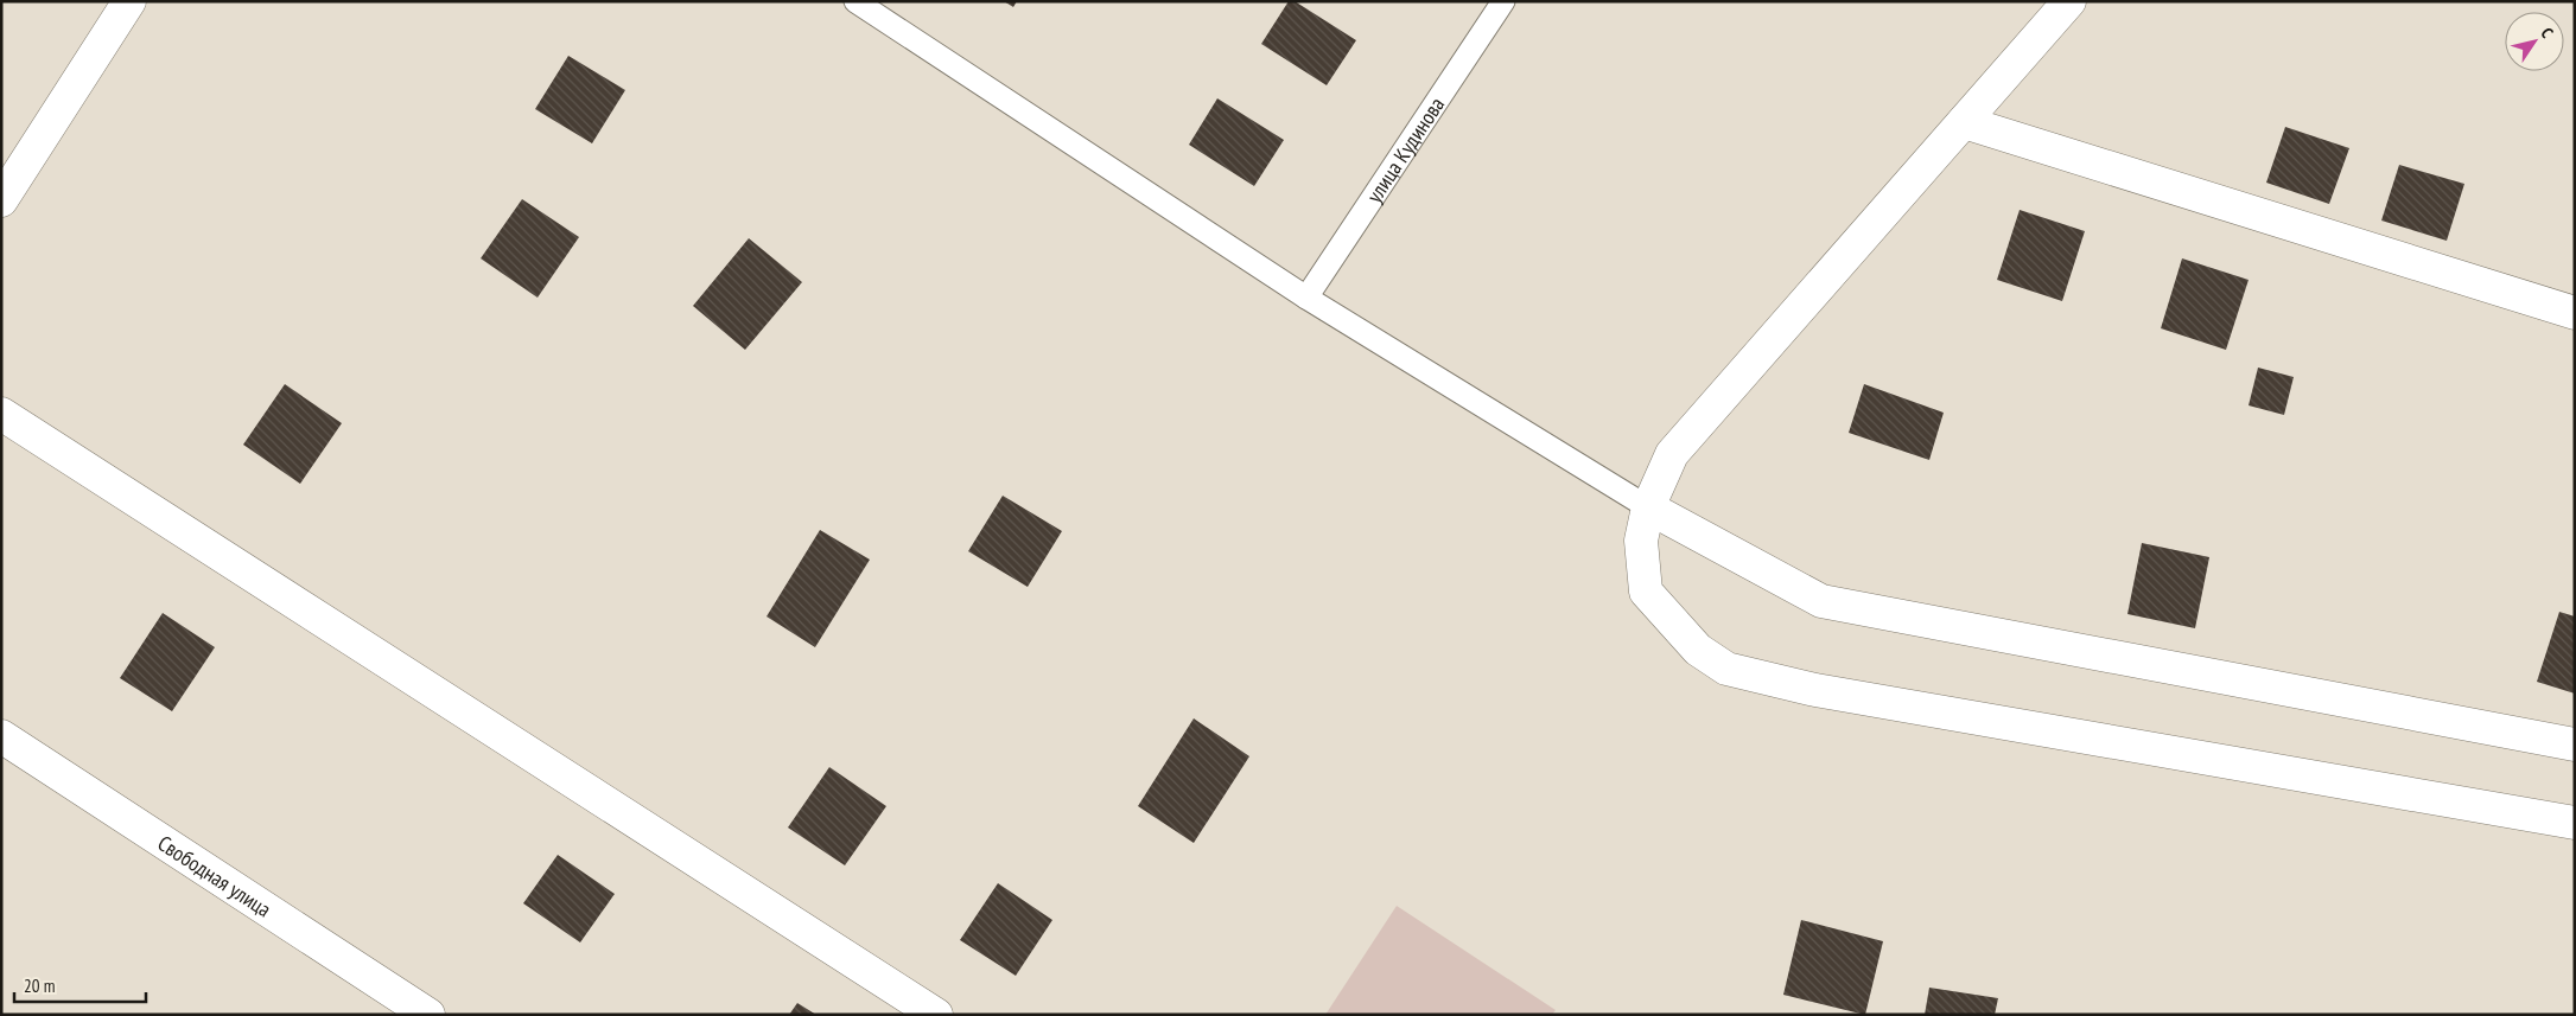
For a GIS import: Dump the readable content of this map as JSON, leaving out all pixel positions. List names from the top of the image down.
{
  "streets": {
    "street": ["Свободная улица"],
    "lane": ["улица Кудинова"]
  },
  "scale_bar": "20 m",
  "north": "top right"
}
